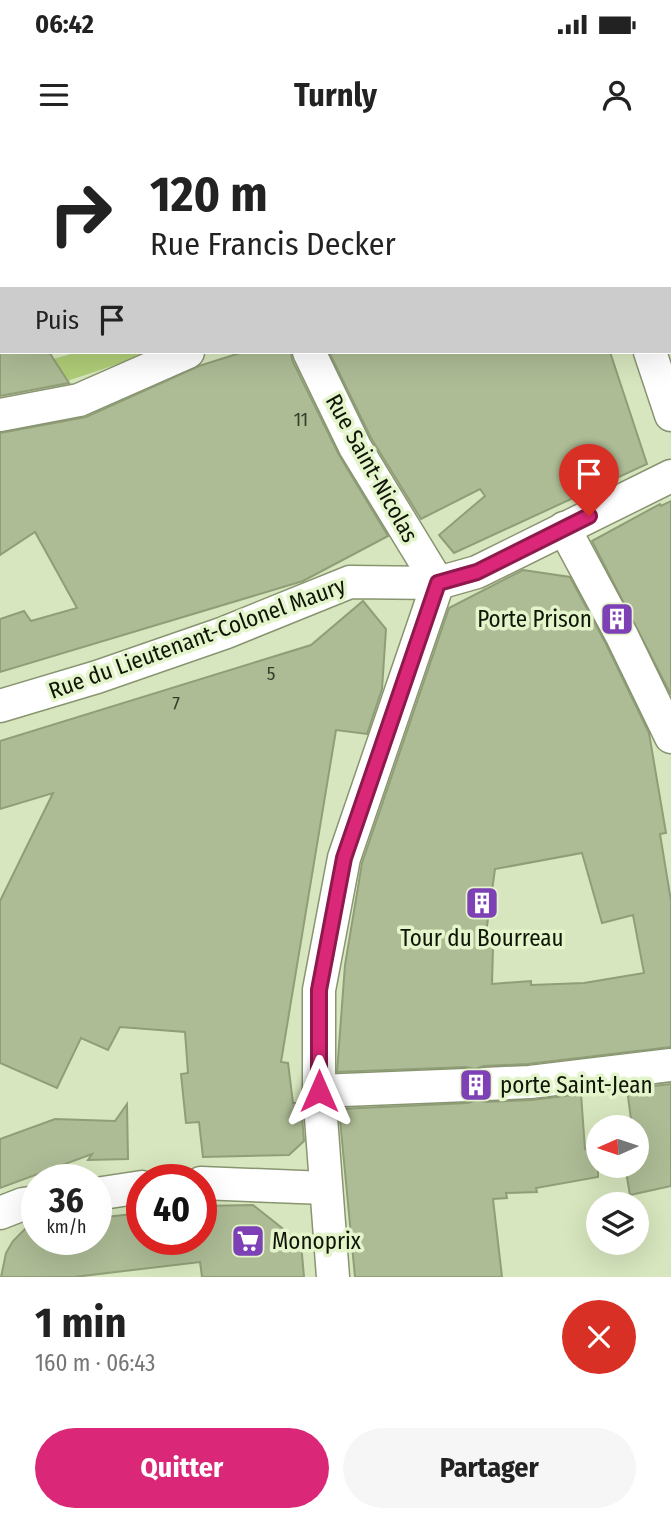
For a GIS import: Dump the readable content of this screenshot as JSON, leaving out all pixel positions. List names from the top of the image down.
{
  "streets": {
    "street": ["Rue Saint-Nicolas", "Rue du Lieutenant-Colonel Maury"]
  },
  "crossings": [
    ["Rue Saint-Nicolas", "Rue du Lieutenant-Colonel Maury"]
  ],
  "places": {
    "building": ["Porte Prison", "Tour du Bourreau", "porte Saint-Jean"],
    "supermarket": ["Monoprix"]
  },
  "house_numbers": ["11", "5", "7"],
  "north": "left",
  "page": {
    "status": "06:42",
    "header": "Turnly",
    "turn": ["120 m", "Rue Francis Decker"],
    "then": "Puis",
    "speed": "36 km/h",
    "limit": "40",
    "heading": ["1 min", "160 m · 06:43"],
    "buttons": ["Quitter", "Partager"]
  }
}
